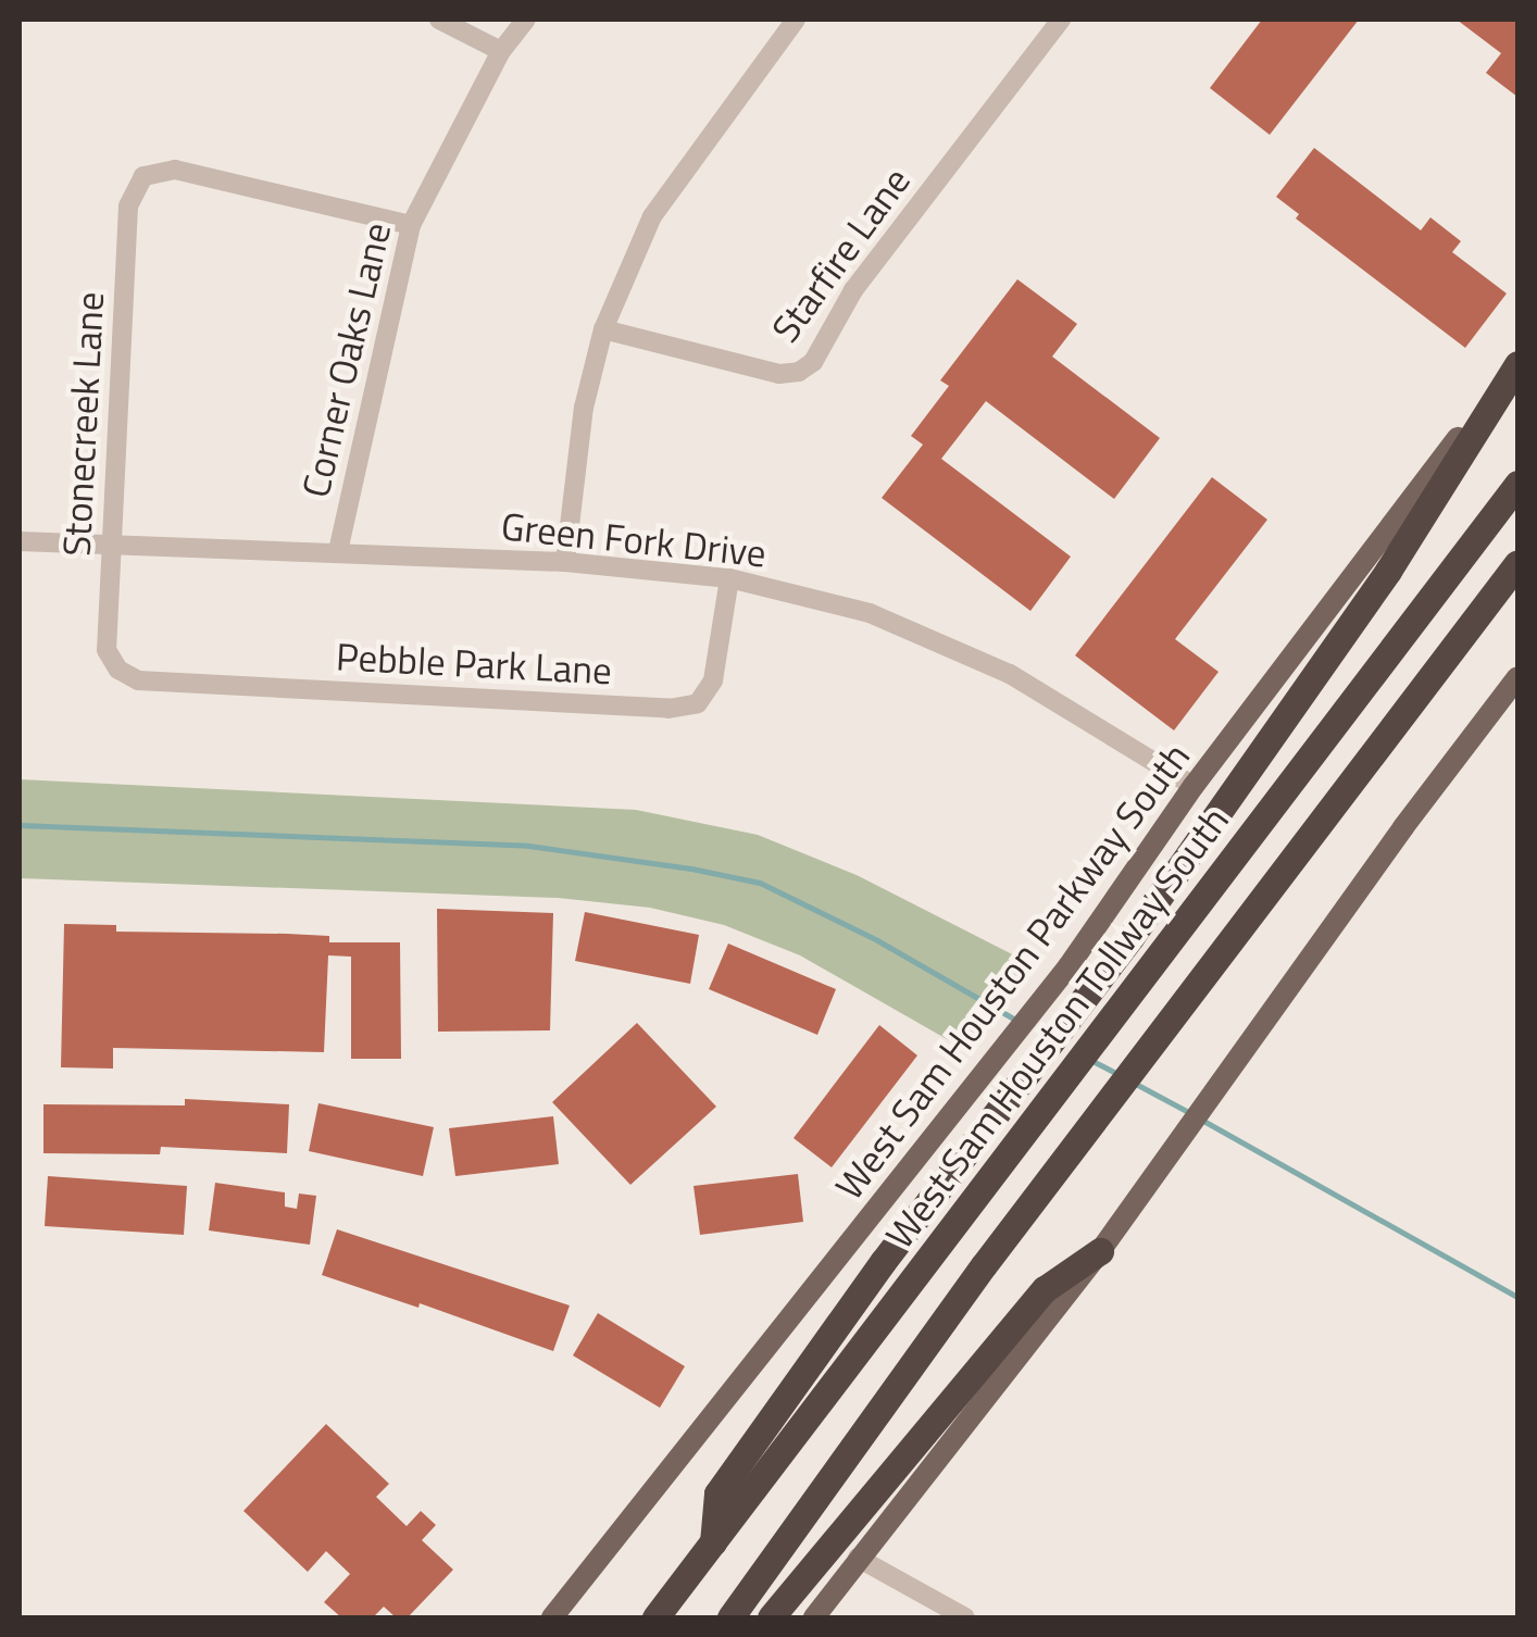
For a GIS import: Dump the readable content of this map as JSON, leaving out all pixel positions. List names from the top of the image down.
{
  "streets": {
    "highway": ["West Sam Houston Tollway South"],
    "main road": ["West Sam Houston Parkway South"],
    "street": [
      "Starfire Lane",
      "Corner Oaks Lane",
      "Stonecreek Lane",
      "Green Fork Drive",
      "Pebble Park Lane"
    ]
  },
  "crossings": [
    ["Corner Oaks Lane", "Stonecreek Lane"],
    ["Corner Oaks Lane", "Green Fork Drive"],
    ["Stonecreek Lane", "Green Fork Drive"],
    ["Stonecreek Lane", "Pebble Park Lane"],
    ["Green Fork Drive", "Pebble Park Lane"],
    ["Green Fork Drive", "West Sam Houston Parkway South"]
  ]
}
